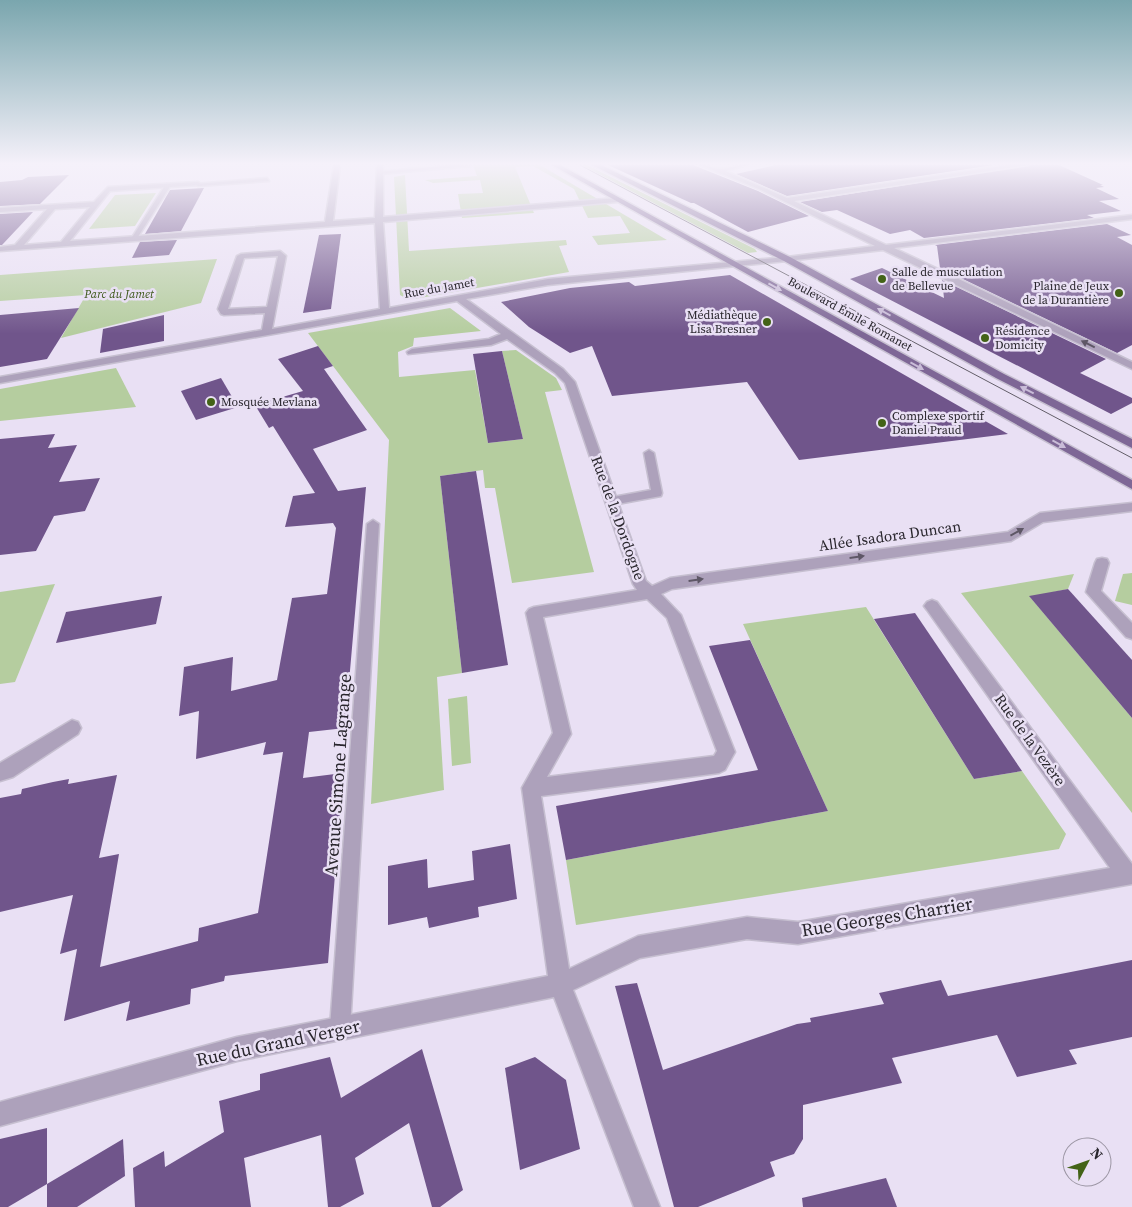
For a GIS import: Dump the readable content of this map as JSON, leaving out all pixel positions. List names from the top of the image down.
{
  "streets": {
    "main road": ["Boulevard Émile Romanet"],
    "street": [
      "Rue du Jamet",
      "Rue de la Dordogne",
      "Allée Isadora Duncan",
      "Rue de la Vezère",
      "Rue Georges Charrier",
      "Rue du Grand Verger"
    ],
    "lane": ["Avenue Simone Lagrange"]
  },
  "crossings": [
    ["Rue du Jamet", "Boulevard Émile Romanet"],
    ["Rue du Jamet", "Rue de la Dordogne"],
    ["Rue de la Dordogne", "Allée Isadora Duncan"],
    ["Rue de la Vezère", "Rue Georges Charrier"],
    ["Avenue Simone Lagrange", "Rue du Grand Verger"],
    ["Rue Georges Charrier", "Rue du Grand Verger"]
  ],
  "one_way": ["Allée Isadora Duncan"],
  "parks": ["Parc du Jamet"],
  "places": [
    "Salle de musculation de Bellevue",
    "Plaine de Jeux de la Durantière",
    "Médiathèque Lisa Bresner",
    "Résidence Domicity",
    "Mosquée Mevlana",
    "Complexe sportif Daniel Praud"
  ],
  "north": "top right"
}
